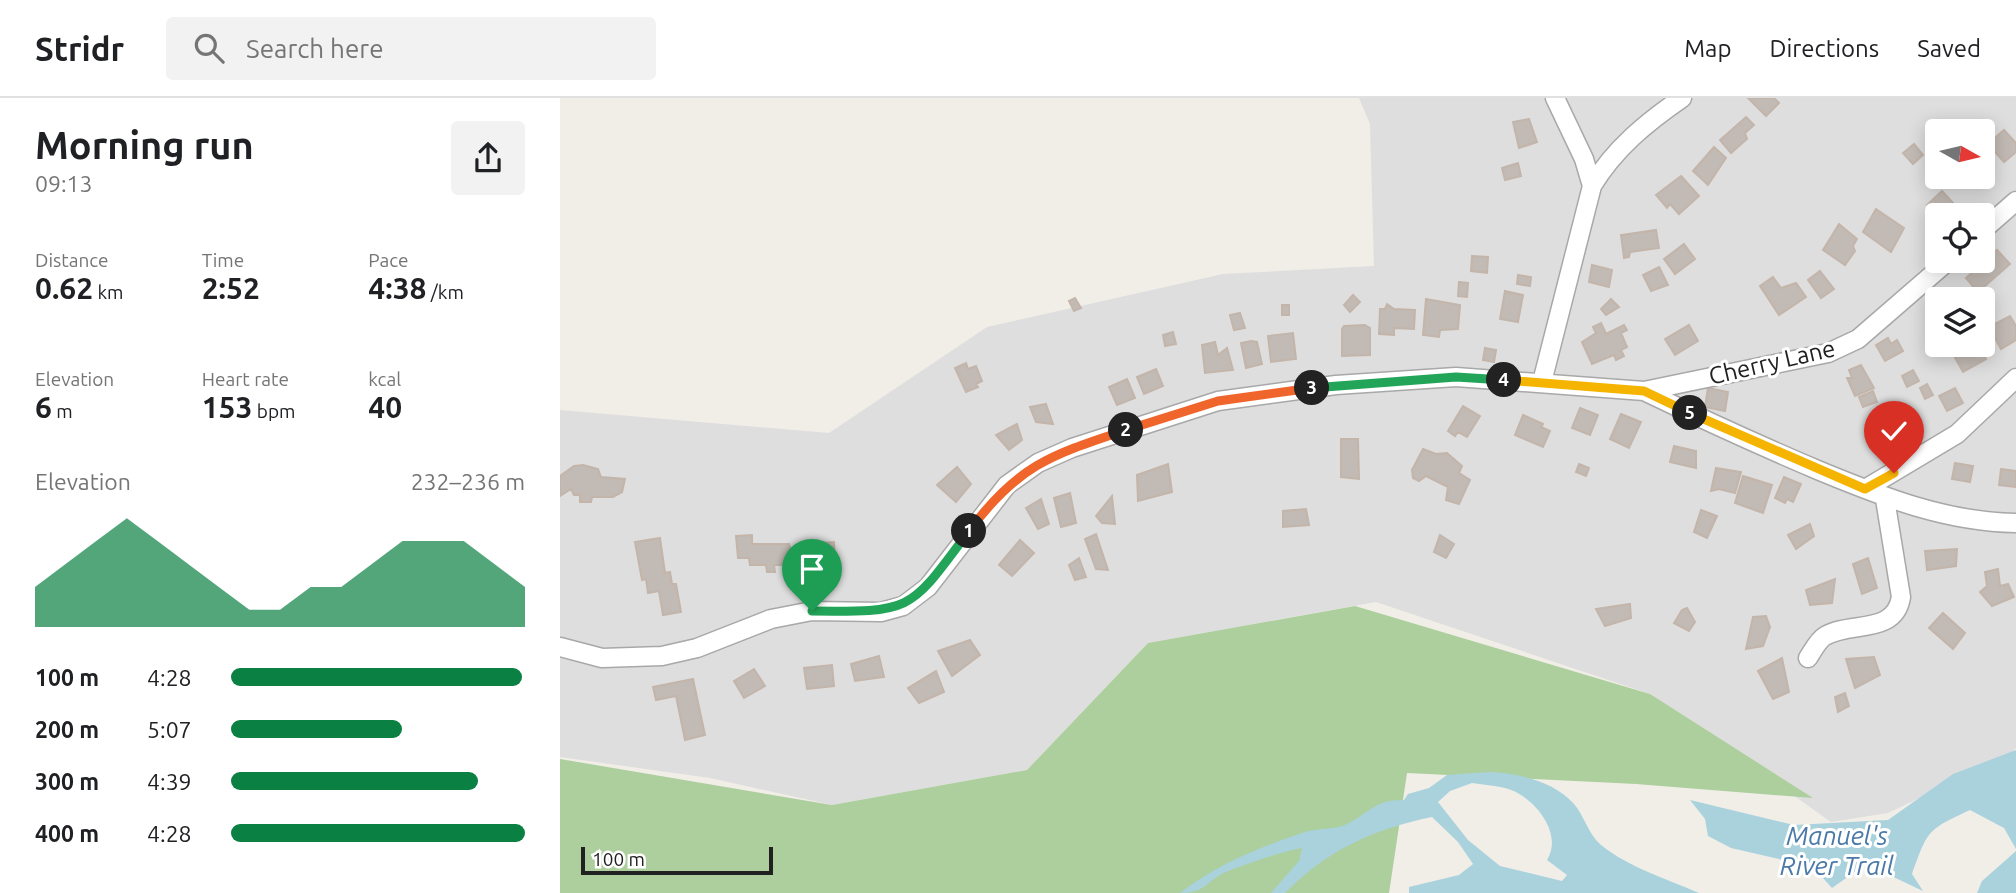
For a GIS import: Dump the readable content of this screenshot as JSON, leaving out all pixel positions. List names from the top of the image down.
{
  "streets": {
    "street": ["Cherry Lane"]
  },
  "water": ["Manuel's River Trail"],
  "scale_bar": "100 m",
  "north": "right",
  "page": {
    "header": "Stridr",
    "search": "Search here",
    "nav": ["Map", "Directions", "Saved"],
    "heading": ["Morning run", "09:13"],
    "stats": [
      ["Distance", "0.62 km"],
      ["Time", "2:52"],
      ["Pace", "4:38 /km"],
      ["Elevation", "6 m"],
      ["Heart rate", "153 bpm"],
      ["kcal", "40"]
    ],
    "pins": [
      "4",
      "3",
      "5",
      "2",
      "1"
    ],
    "chart": ["Elevation", "232–236 m"],
    "list": [
      {
        "name": "100 m",
        "note": "4:28"
      },
      {
        "name": "200 m",
        "note": "5:07"
      },
      {
        "name": "300 m",
        "note": "4:39"
      },
      {
        "name": "400 m",
        "note": "4:28"
      }
    ],
    "scale": "100 m"
  }
}
